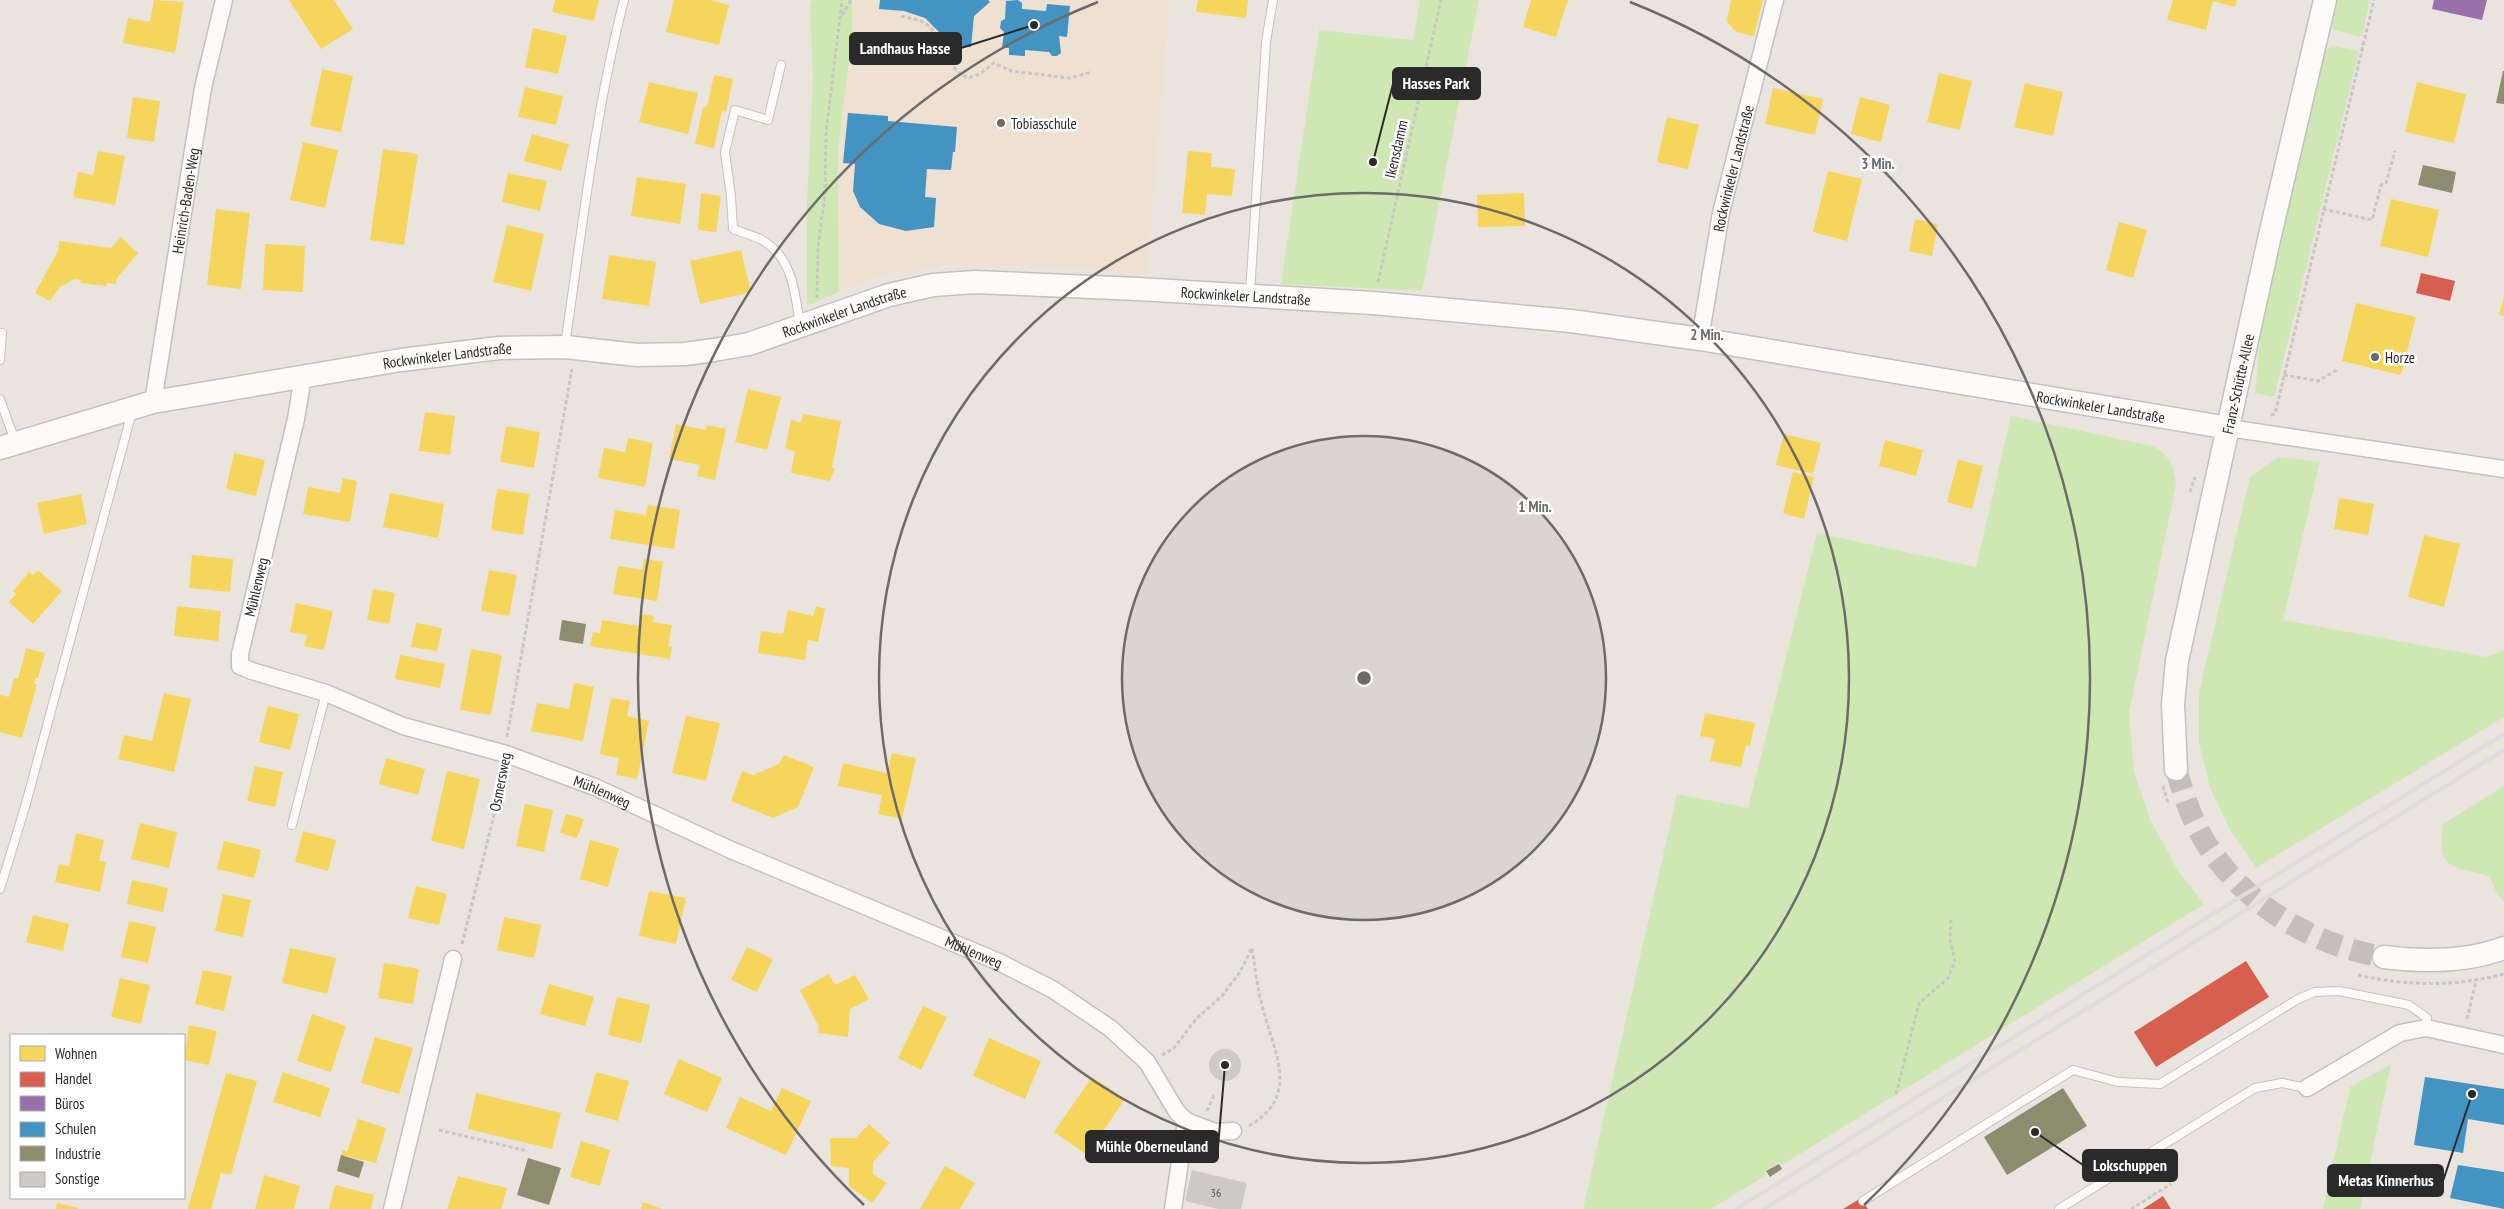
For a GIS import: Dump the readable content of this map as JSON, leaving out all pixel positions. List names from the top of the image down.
{
  "streets": {
    "main road": ["Rockwinkeler Landstraße", "Franz-Schütte-Allee"],
    "street": ["Heinrich-Baden-Weg", "Mühlenweg"],
    "path": ["Ikensdamm", "Osmersweg"]
  },
  "crossings": [
    ["Ikensdamm", "Rockwinkeler Landstraße"],
    ["Rockwinkeler Landstraße", "Heinrich-Baden-Weg"],
    ["Rockwinkeler Landstraße", "Franz-Schütte-Allee"],
    ["Rockwinkeler Landstraße", "Mühlenweg"],
    ["Rockwinkeler Landstraße", "Osmersweg"],
    ["Mühlenweg", "Osmersweg"]
  ],
  "places": [
    "Landhaus Hasse",
    "Tobiasschule",
    "Hasses Park",
    "Horze",
    "Mühle Oberneuland",
    "Metas Kinnerhus",
    "Lokschuppen"
  ],
  "house_numbers": ["36"],
  "legend": [
    "Wohnen",
    "Handel",
    "Büros",
    "Schulen",
    "Industrie",
    "Sonstige"
  ],
  "rings": ["3 Min.", "2 Min.", "1 Min."]
}
